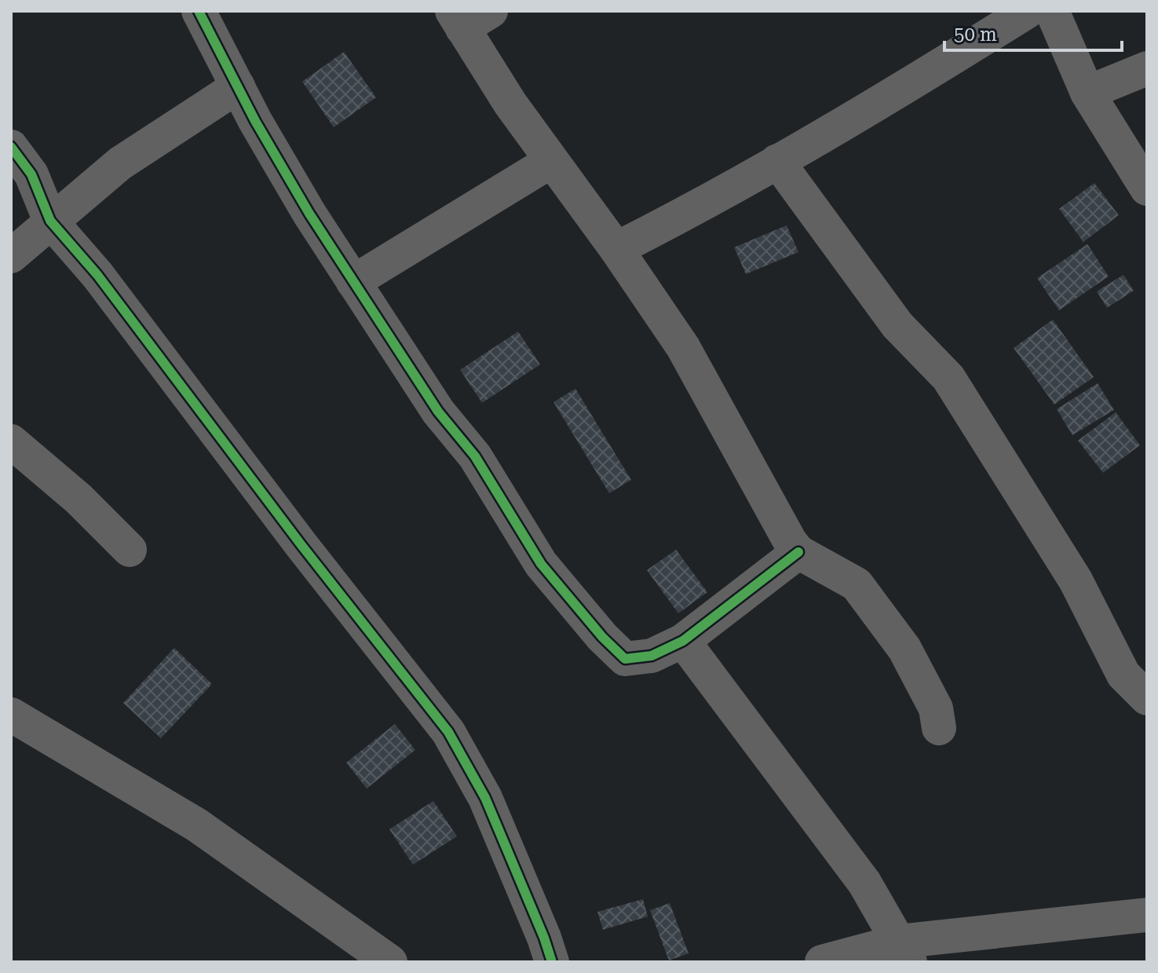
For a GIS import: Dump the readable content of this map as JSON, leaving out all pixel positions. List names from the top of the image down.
{
  "scale_bar": "50 m"
}
